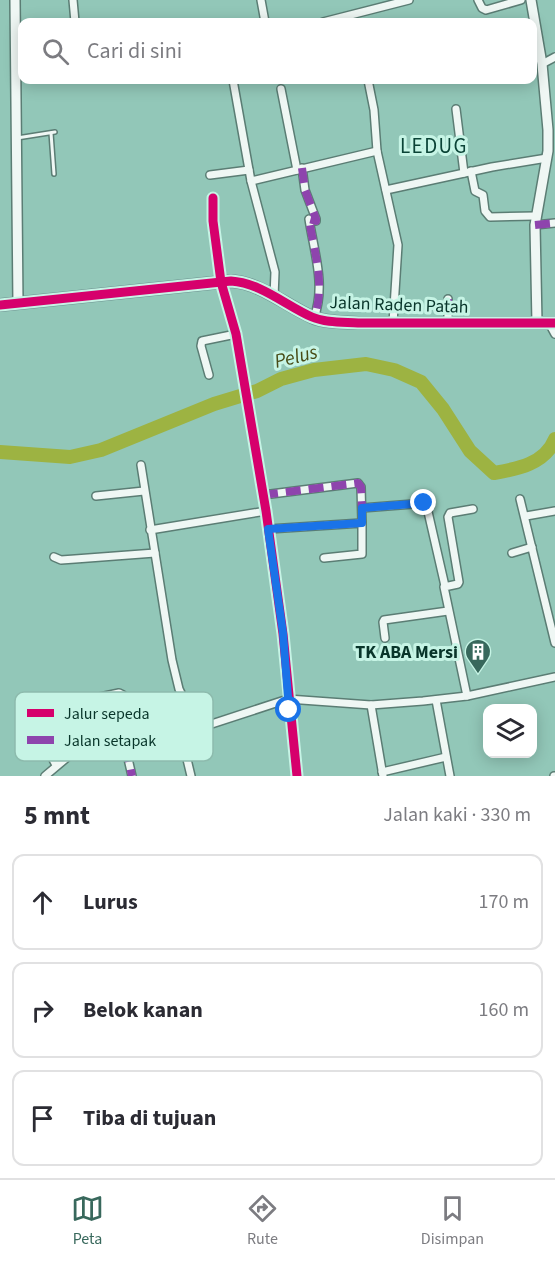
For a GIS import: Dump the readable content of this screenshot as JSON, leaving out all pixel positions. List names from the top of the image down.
{
  "streets": {
    "main road": ["Jalan Raden Patah"]
  },
  "districts": ["LEDUG"],
  "water": ["Pelus"],
  "places": {
    "building": ["TK ABA Mersi"]
  },
  "legend": ["Jalur sepeda", "Jalan setapak"],
  "page": {
    "search": "Cari di sini",
    "heading": ["5 mnt", "Jalan kaki · 330 m"],
    "list": [
      ["Lurus", "170 m"],
      ["Belok kanan", "160 m"],
      "Tiba di tujuan"
    ],
    "nav": ["Peta", "Rute", "Disimpan"]
  }
}
